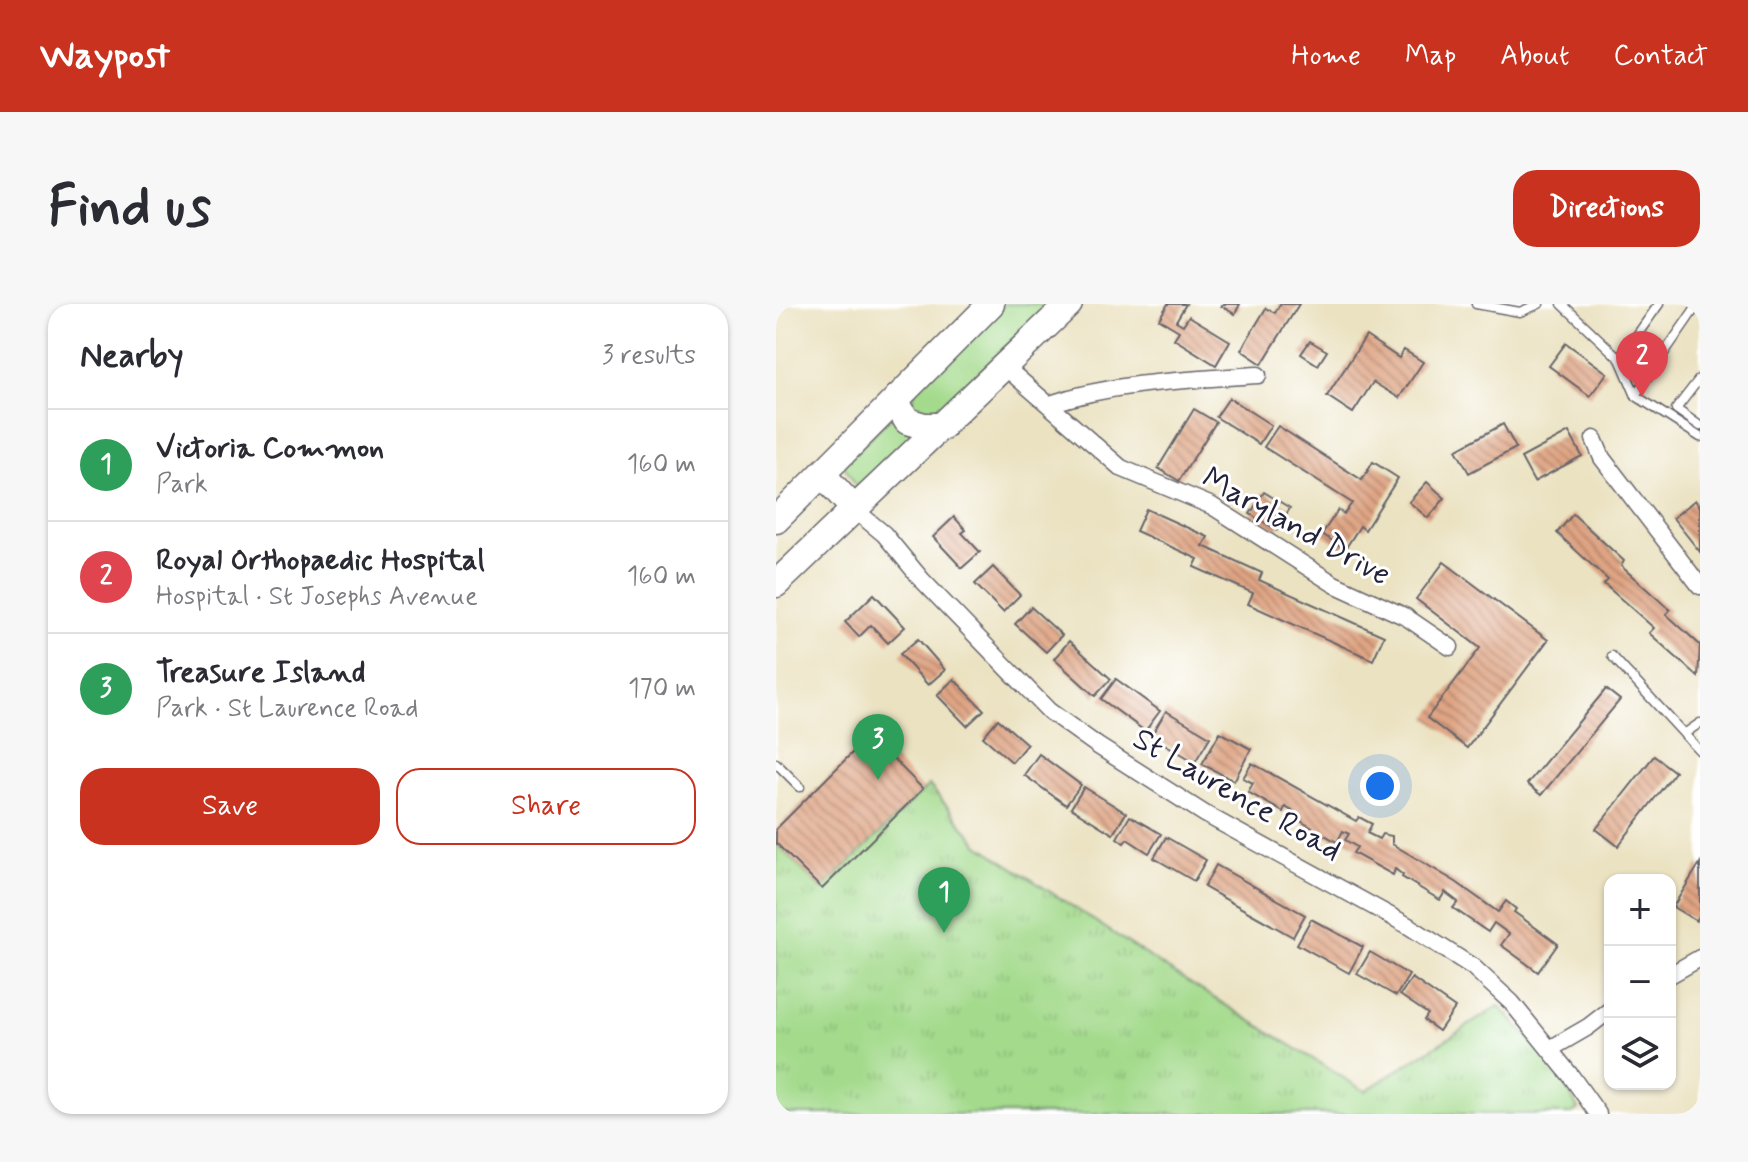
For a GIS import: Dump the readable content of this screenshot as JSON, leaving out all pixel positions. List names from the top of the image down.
{
  "streets": {
    "street": ["Maryland Drive", "St Laurence Road"]
  },
  "page": {
    "header": "Waypost",
    "nav": [
      "Home",
      "Map",
      "About",
      "Contact"
    ],
    "buttons": [
      "Directions",
      ["Save", "Share"]
    ],
    "title": "Find us",
    "heading": ["Nearby", "3 results"],
    "pins": ["2", "3", "1"],
    "list": [
      {
        "mark": "1",
        "name": "Victoria Common",
        "note": "Park",
        "value": "160 m"
      },
      {
        "mark": "2",
        "name": "Royal Orthopaedic Hospital",
        "note": "Hospital · St Josephs Avenue",
        "value": "160 m"
      },
      {
        "mark": "3",
        "name": "Treasure Island",
        "note": "Park · St Laurence Road",
        "value": "170 m"
      }
    ],
    "map_buttons": ["+", "−"]
  }
}
